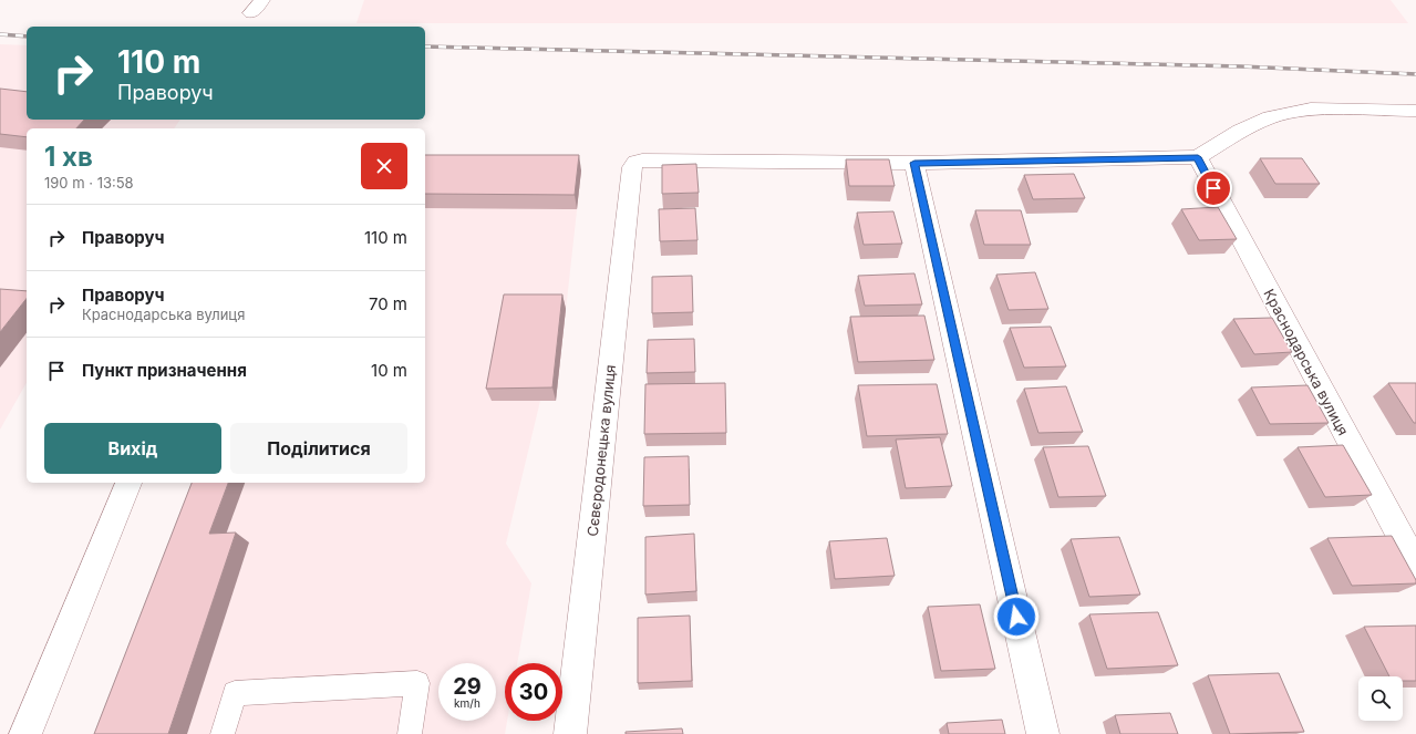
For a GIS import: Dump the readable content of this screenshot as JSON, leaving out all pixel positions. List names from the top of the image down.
{
  "streets": {
    "street": ["Краснодарська вулиця", "Сєвєродонецька вулиця"]
  },
  "page": {
    "turn": ["110 m", "Праворуч"],
    "heading": ["1 хв", "190 m · 13:58"],
    "list": [
      {
        "name": "Праворуч",
        "value": "110 m"
      },
      {
        "name": "Праворуч",
        "note": "Краснодарська вулиця",
        "value": "70 m"
      },
      {
        "name": "Пункт призначення",
        "value": "10 m"
      }
    ],
    "buttons": ["Вихід", "Поділитися"],
    "speed": "29 km/h",
    "limit": "30"
  }
}
